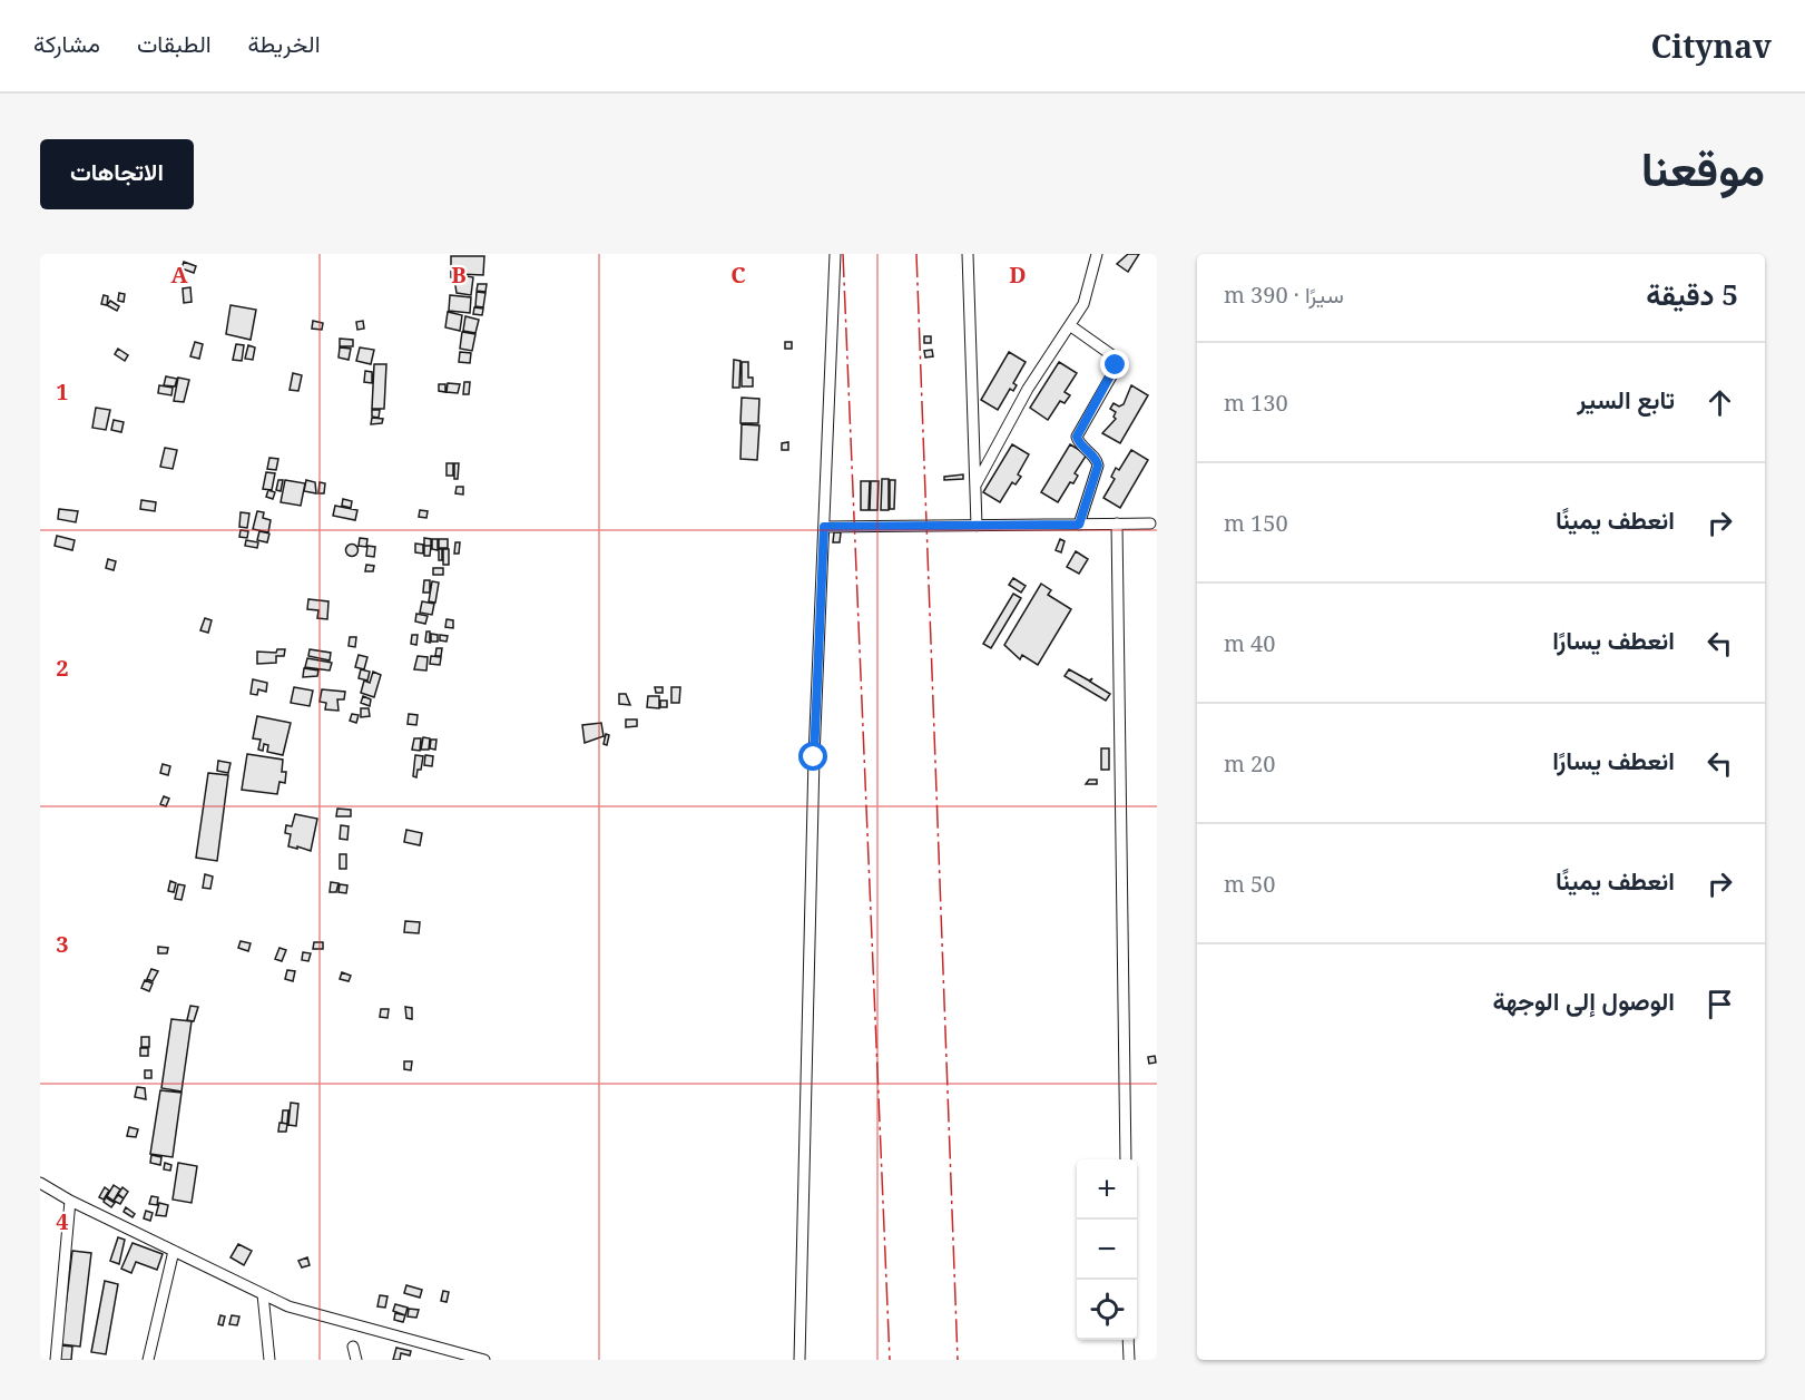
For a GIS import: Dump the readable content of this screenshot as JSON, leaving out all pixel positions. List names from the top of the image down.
{
  "page": {
    "header": "Citynav",
    "nav": ["الخريطة", "الطبقات", "مشاركة"],
    "title": "موقعنا",
    "buttons": "الاتجاهات",
    "heading": ["5 دقيقة", "سيرًا · 390 m"],
    "list": [
      ["تابع السير", "130 m"],
      ["انعطف يمينًا", "150 m"],
      ["انعطف يسارًا", "40 m"],
      ["انعطف يسارًا", "20 m"],
      ["انعطف يمينًا", "50 m"],
      "الوصول إلى الوجهة"
    ],
    "map_buttons": ["+", "−"]
  },
  "grid": {
    "columns": [
      "A",
      "B",
      "C",
      "D"
    ],
    "rows": [
      "1",
      "2",
      "3",
      "4"
    ]
  }
}
